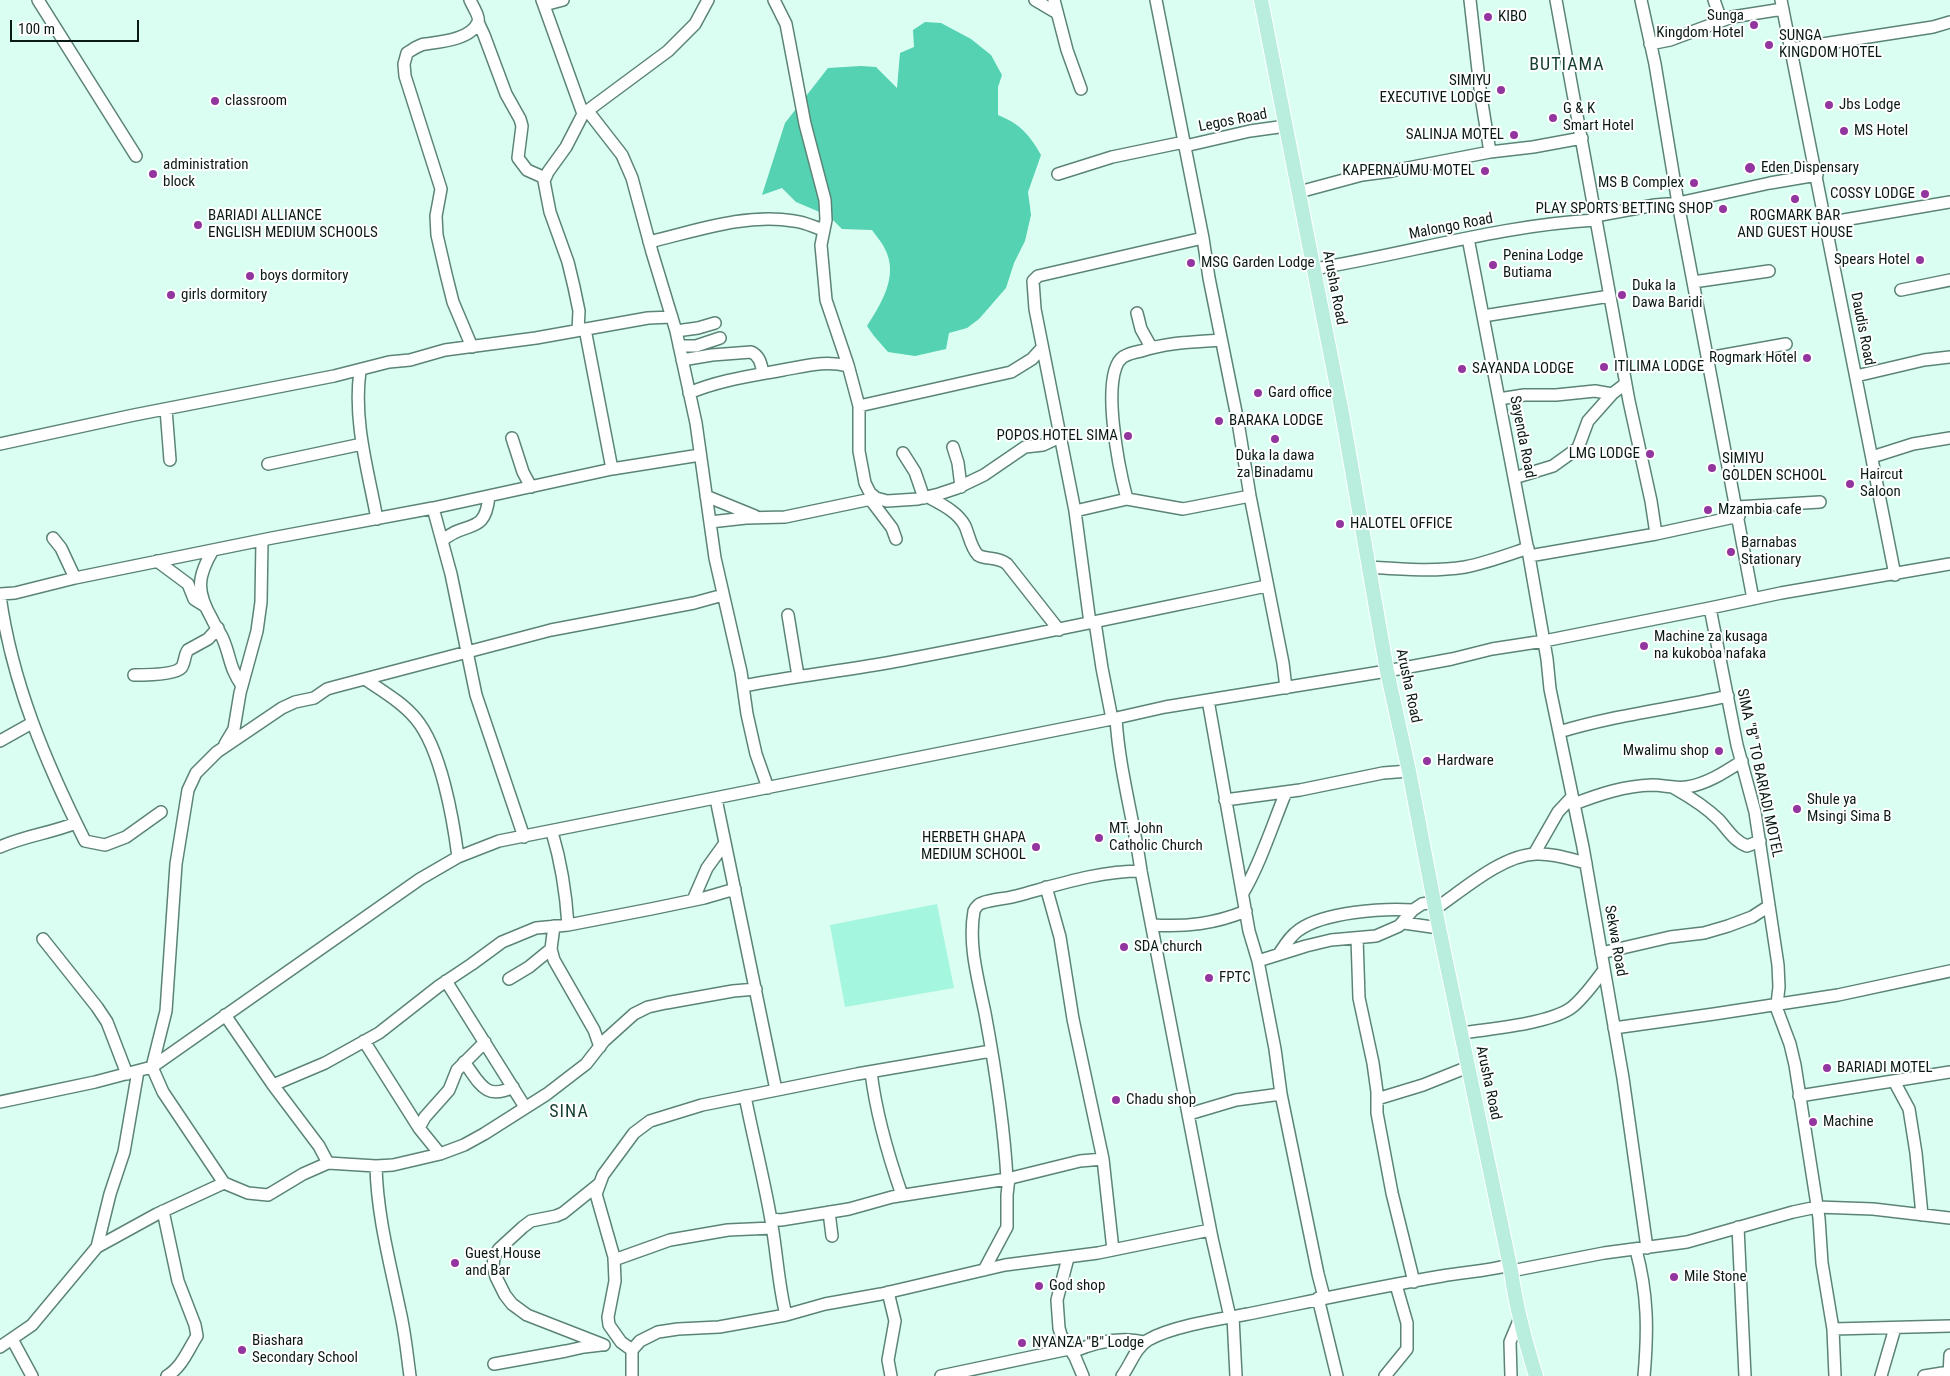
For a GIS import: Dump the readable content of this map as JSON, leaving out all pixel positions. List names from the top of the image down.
{
  "streets": {
    "main road": ["Arusha Road"],
    "street": [
      "Legos Road",
      "Malongo Road",
      "Daudis Road",
      "Sayenda Road",
      "SIMA \"B\" TO BARIADI MOTEL",
      "Sekwa Road"
    ]
  },
  "crossings": [
    ["Legos Road", "Arusha Road"],
    ["Malongo Road", "Arusha Road"],
    ["Malongo Road", "Daudis Road"],
    ["Malongo Road", "Sayenda Road"],
    ["Sayenda Road", "Sekwa Road"]
  ],
  "districts": ["BUTIAMA", "SINA"],
  "places": [
    "KIBO",
    "Sunga Kingdom Hotel",
    "SUNGA KINGDOM HOTEL",
    "SIMIYU EXECUTIVE LODGE",
    "classroom",
    "Jbs Lodge",
    "G & K Smart Hotel",
    "MS Hotel",
    "SALINJA MOTEL",
    "Eden Dispensary",
    "KAPERNAUMU MOTEL",
    "administration block",
    "MS B Complex",
    "COSSY LODGE",
    "ROGMARK BAR AND GUEST HOUSE",
    "PLAY SPORTS BETTING SHOP",
    "BARIADI ALLIANCE ENGLISH MEDIUM SCHOOLS",
    "Spears Hotel",
    "MSG Garden Lodge",
    "Penina Lodge Butiama",
    "boys dormitory",
    "girls dormitory",
    "Duka la Dawa Baridi",
    "Rogmark Hotel",
    "ITILIMA LODGE",
    "SAYANDA LODGE",
    "Gard office",
    "BARAKA LODGE",
    "POPOS HOTEL SIMA",
    "Duka la dawa za Binadamu",
    "LMG LODGE",
    "SIMIYU GOLDEN SCHOOL",
    "Haircut Saloon",
    "Mzambia cafe",
    "HALOTEL OFFICE",
    "Barnabas Stationary",
    "Machine za kusaga na kukoboa nafaka",
    "Mwalimu shop",
    "Hardware",
    "Shule ya Msingi Sima B",
    "MT. John Catholic Church",
    "HERBETH GHAPA MEDIUM SCHOOL",
    "SDA church",
    "FPTC",
    "BARIADI MOTEL",
    "Chadu shop",
    "Machine",
    "Guest House and Bar",
    "Mile Stone",
    "God shop",
    "NYANZA \"B\" Lodge",
    "Biashara Secondary School"
  ],
  "scale_bar": "100 m"
}
